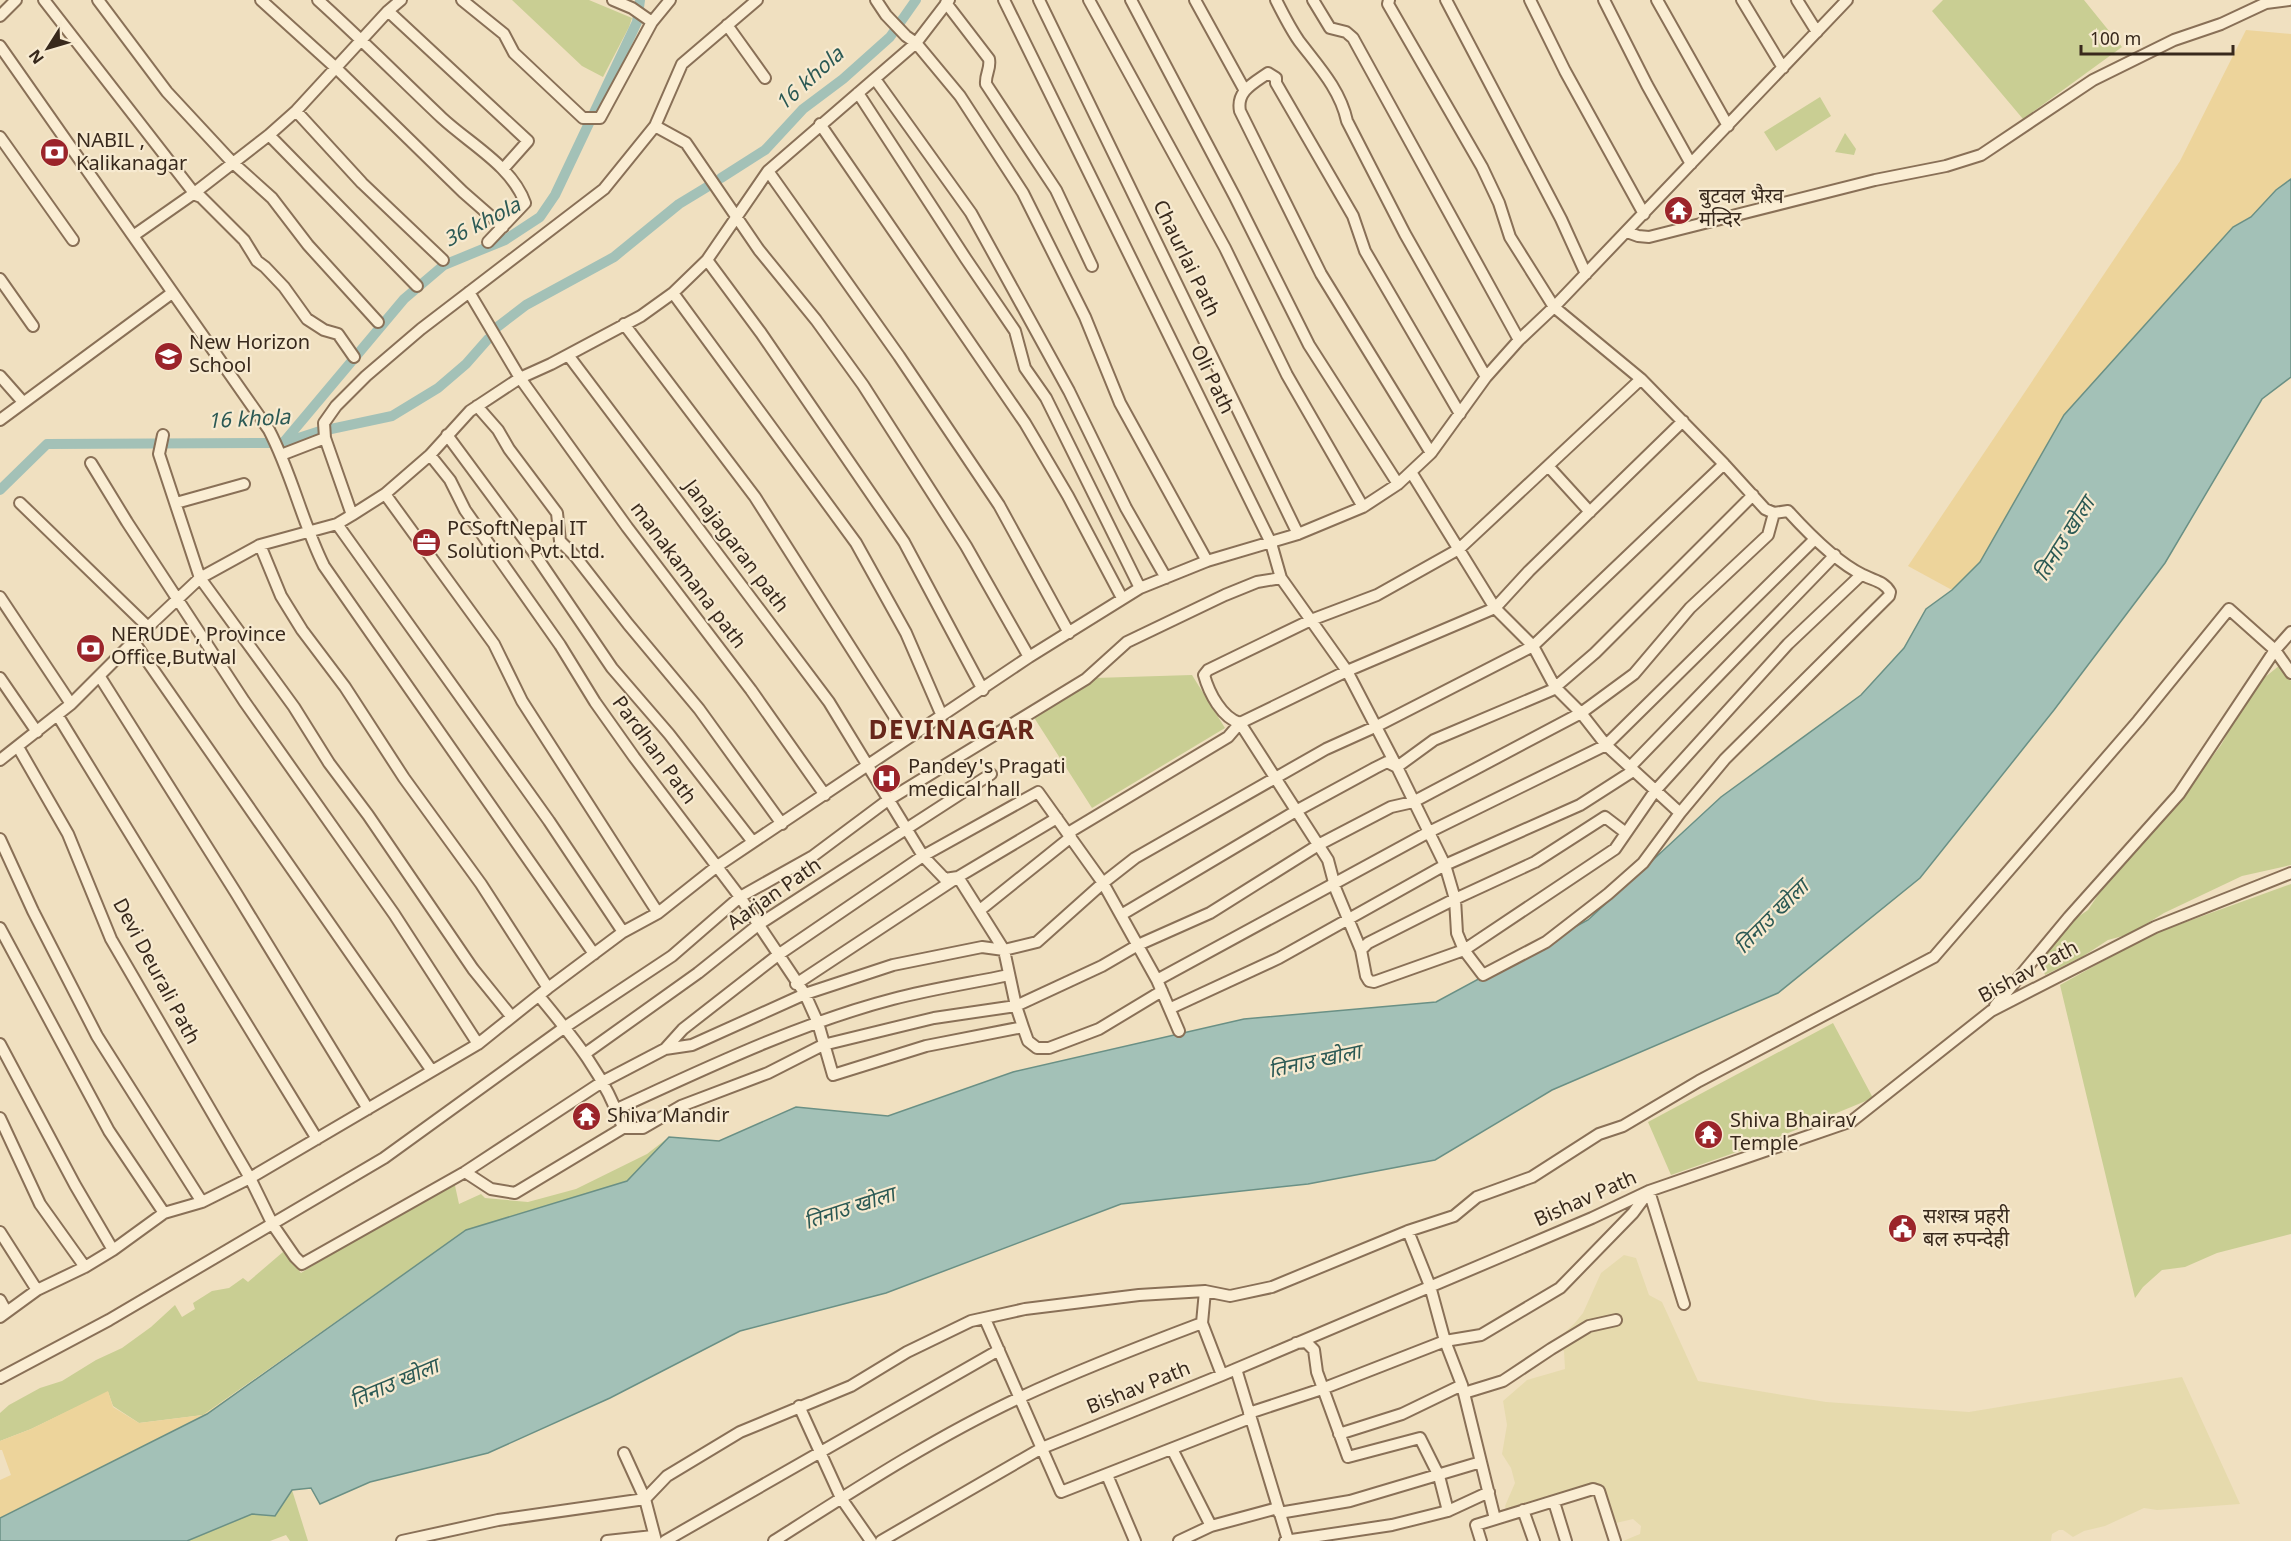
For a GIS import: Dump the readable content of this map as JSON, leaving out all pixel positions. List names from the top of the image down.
{
  "streets": {
    "street": [
      "Chaurlai Path",
      "Oli Path",
      "Janajagaran path",
      "manakamana path",
      "Pardhan Path",
      "Aarjan Path",
      "Devi Deurali Path",
      "Bishav Path"
    ]
  },
  "crossings": [
    ["Janajagaran path", "Aarjan Path"],
    ["Pardhan Path", "Aarjan Path"]
  ],
  "districts": ["DEVINAGAR"],
  "water": ["16 khola", "36 khola", "तिनाउ खोला"],
  "places": {
    "bank": ["NABIL , Kalikanagar", "NERUDE , Province Office,Butwal"],
    "temple": ["बुटवल भैरव मन्दिर", "Shiva Mandir", "Shiva Bhairav Temple"],
    "school or university": ["New Horizon School"],
    "office": ["PCSoftNepal IT Solution Pvt. Ltd."],
    "hospital": ["Pandey's Pragati medical hall"],
    "public building": ["सशस्त्र प्रहरी बल रुपन्देही"]
  },
  "scale_bar": "100 m",
  "north": "bottom left"
}
